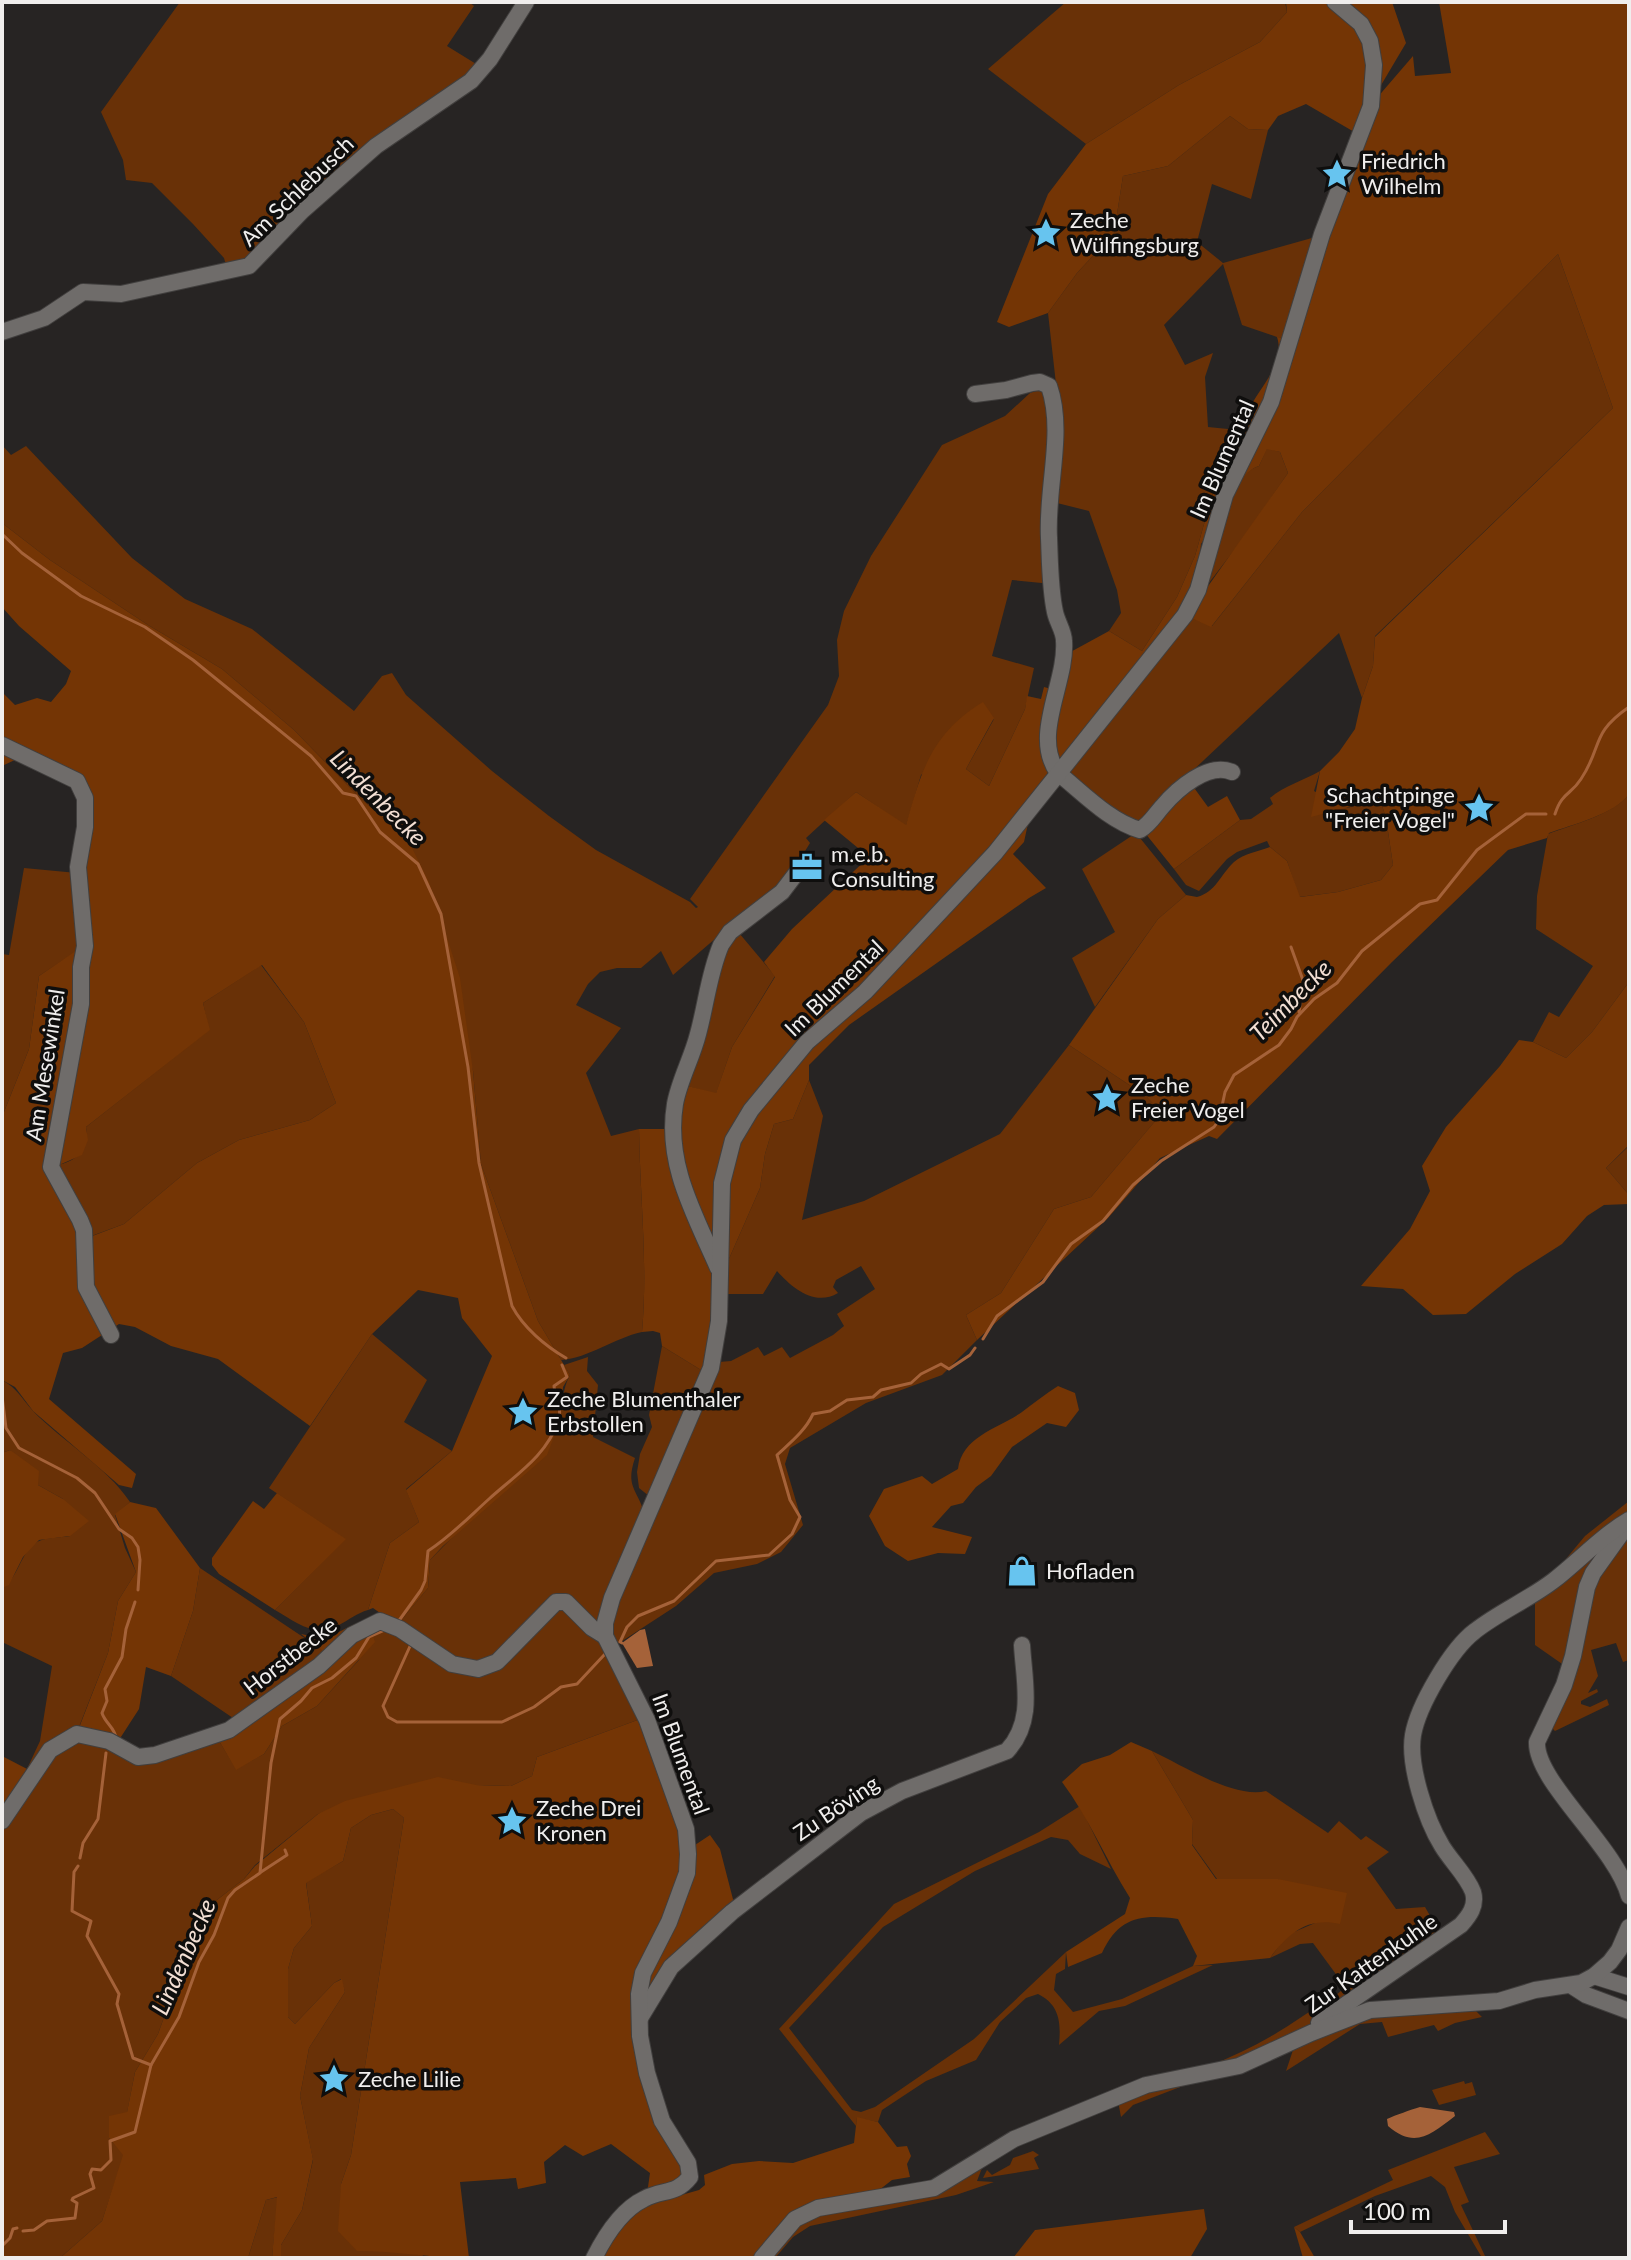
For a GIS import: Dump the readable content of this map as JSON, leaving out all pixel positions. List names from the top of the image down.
{
  "streets": {
    "street": [
      "Am Schlebusch",
      "Im Blumental",
      "Am Mesewinkel",
      "Horstbecke",
      "Zu Böving",
      "Zur Kattenkuhle"
    ]
  },
  "crossings": [
    ["Im Blumental", "Horstbecke"],
    ["Im Blumental", "Zu Böving"]
  ],
  "water": ["Lindenbecke", "Teimbecke"],
  "places": {
    "place": [
      "Friedrich Wilhelm",
      "Zeche Wülfingsburg",
      "Schachtpinge \"Freier Vogel\"",
      "Zeche Freier Vogel",
      "Zeche Blumenthaler Erbstollen",
      "Zeche Drei Kronen",
      "Zeche Lilie"
    ],
    "office": ["m.e.b. Consulting"],
    "shop": ["Hofladen"]
  },
  "scale_bar": "100 m"
}
